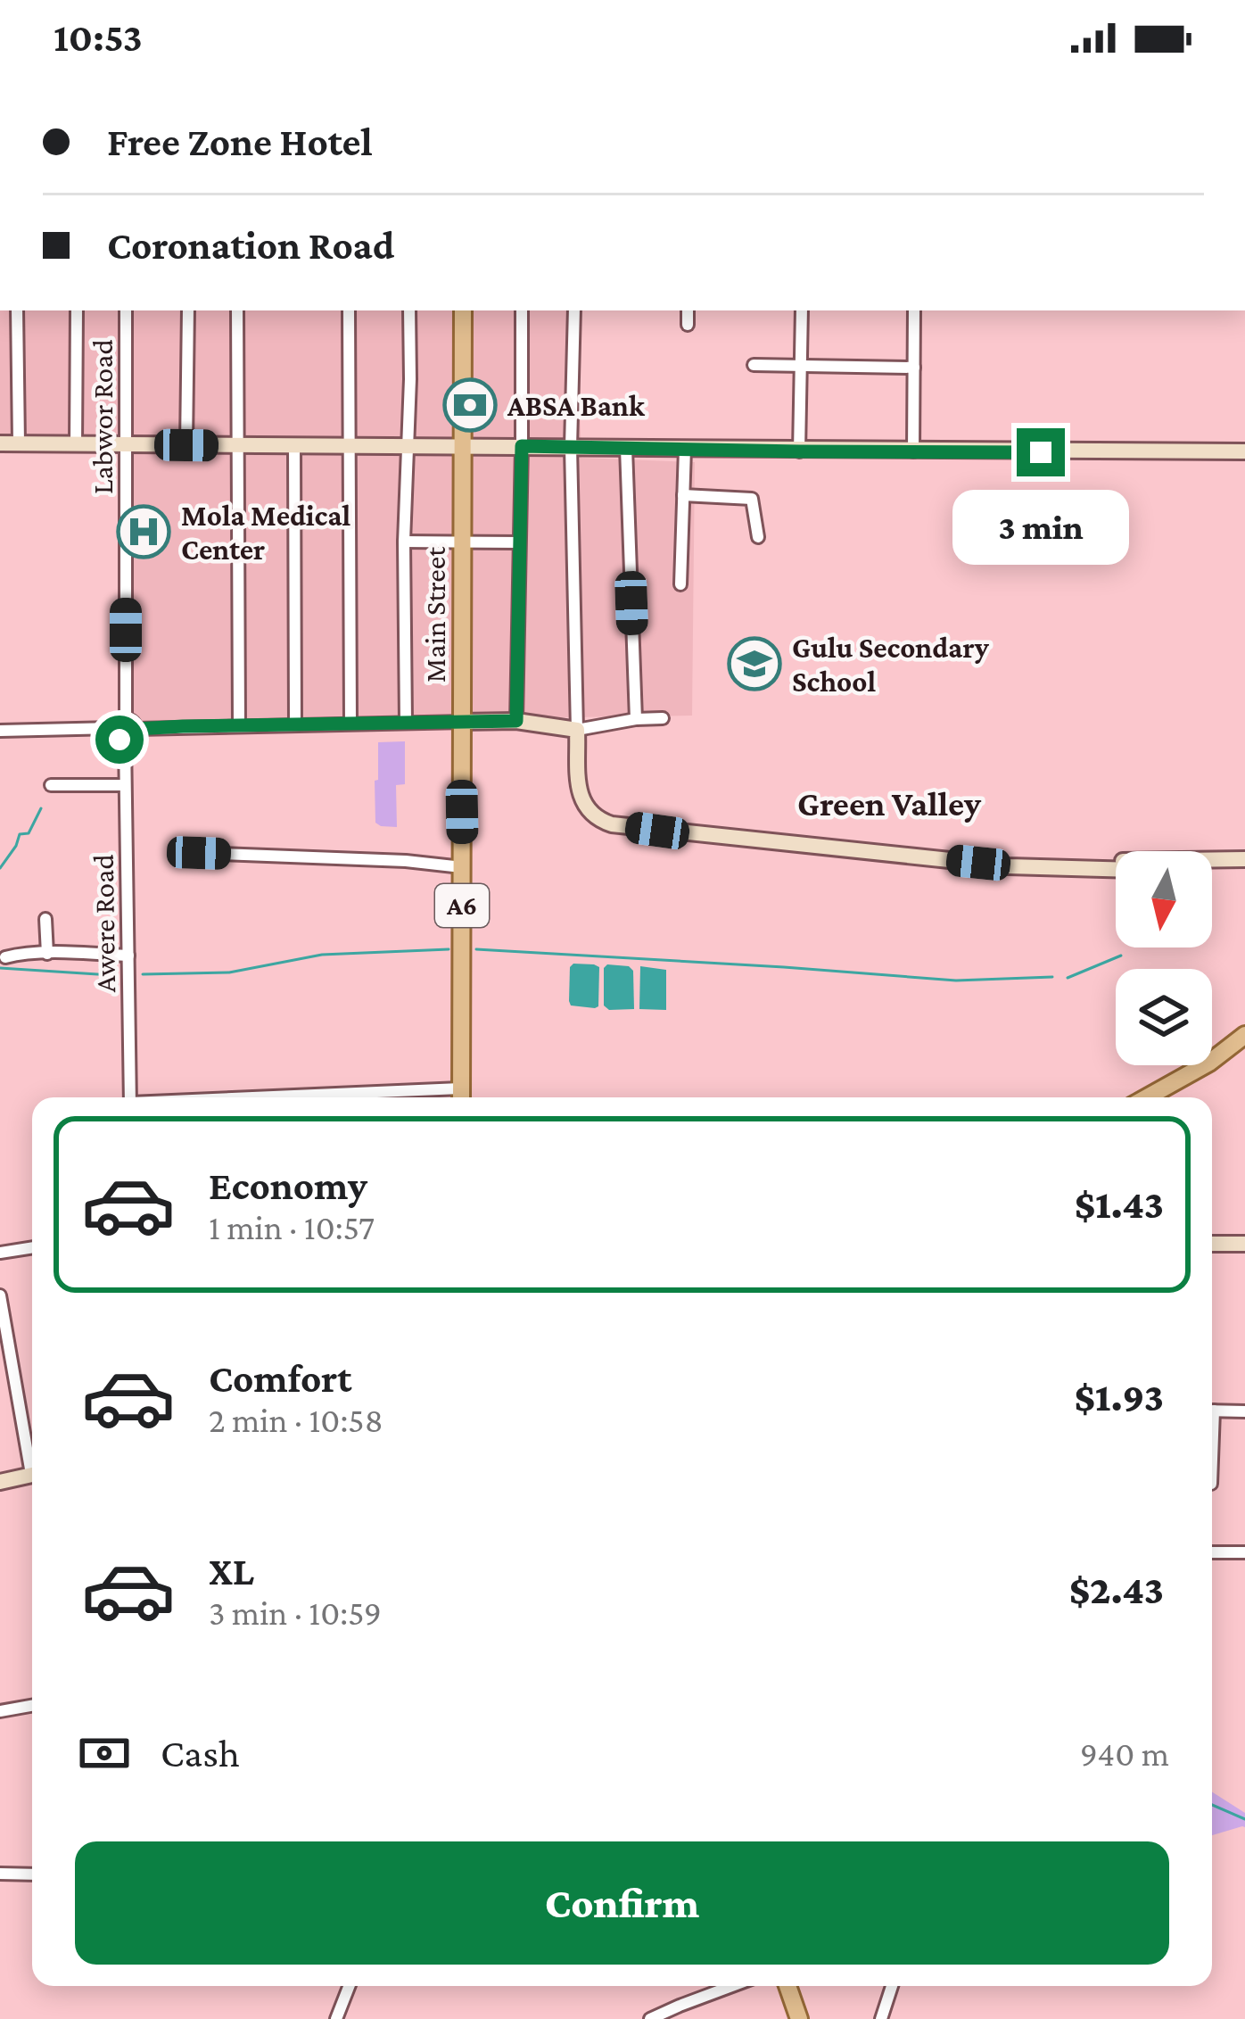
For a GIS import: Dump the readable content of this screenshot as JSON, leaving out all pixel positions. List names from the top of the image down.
{
  "streets": {
    "main road": ["Main Street", "A6"],
    "street": ["Labwor Road", "Awere Road"]
  },
  "crossings": [
    ["Labwor Road", "Awere Road"],
    ["Main Street", "A6"]
  ],
  "districts": ["Green Valley"],
  "places": {
    "bank": ["ABSA Bank"],
    "hospital": ["Mola Medical Center"],
    "school or university": ["Gulu Secondary School"]
  },
  "north": "bottom",
  "page": {
    "status": "10:53",
    "banner": ["Free Zone Hotel", "Coronation Road"],
    "bubble": "3 min",
    "list": [
      {
        "name": "Economy",
        "note": "1 min · 10:57",
        "value": "$1.43"
      },
      {
        "name": "Comfort",
        "note": "2 min · 10:58",
        "value": "$1.93"
      },
      {
        "name": "XL",
        "note": "3 min · 10:59",
        "value": "$2.43"
      }
    ],
    "pay": ["Cash", "940 m"],
    "buttons": "Confirm"
  }
}
